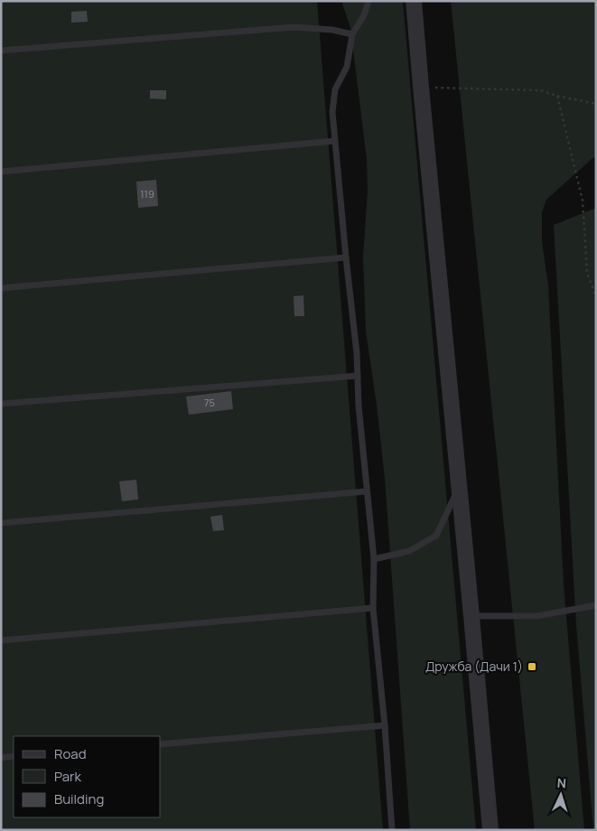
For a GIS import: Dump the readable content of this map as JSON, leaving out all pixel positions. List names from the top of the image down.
{
  "places": {
    "transit": ["Дружба (Дачи 1)"]
  },
  "house_numbers": ["119", "75"],
  "legend": ["Road", "Park", "Building"],
  "north": "top"
}
